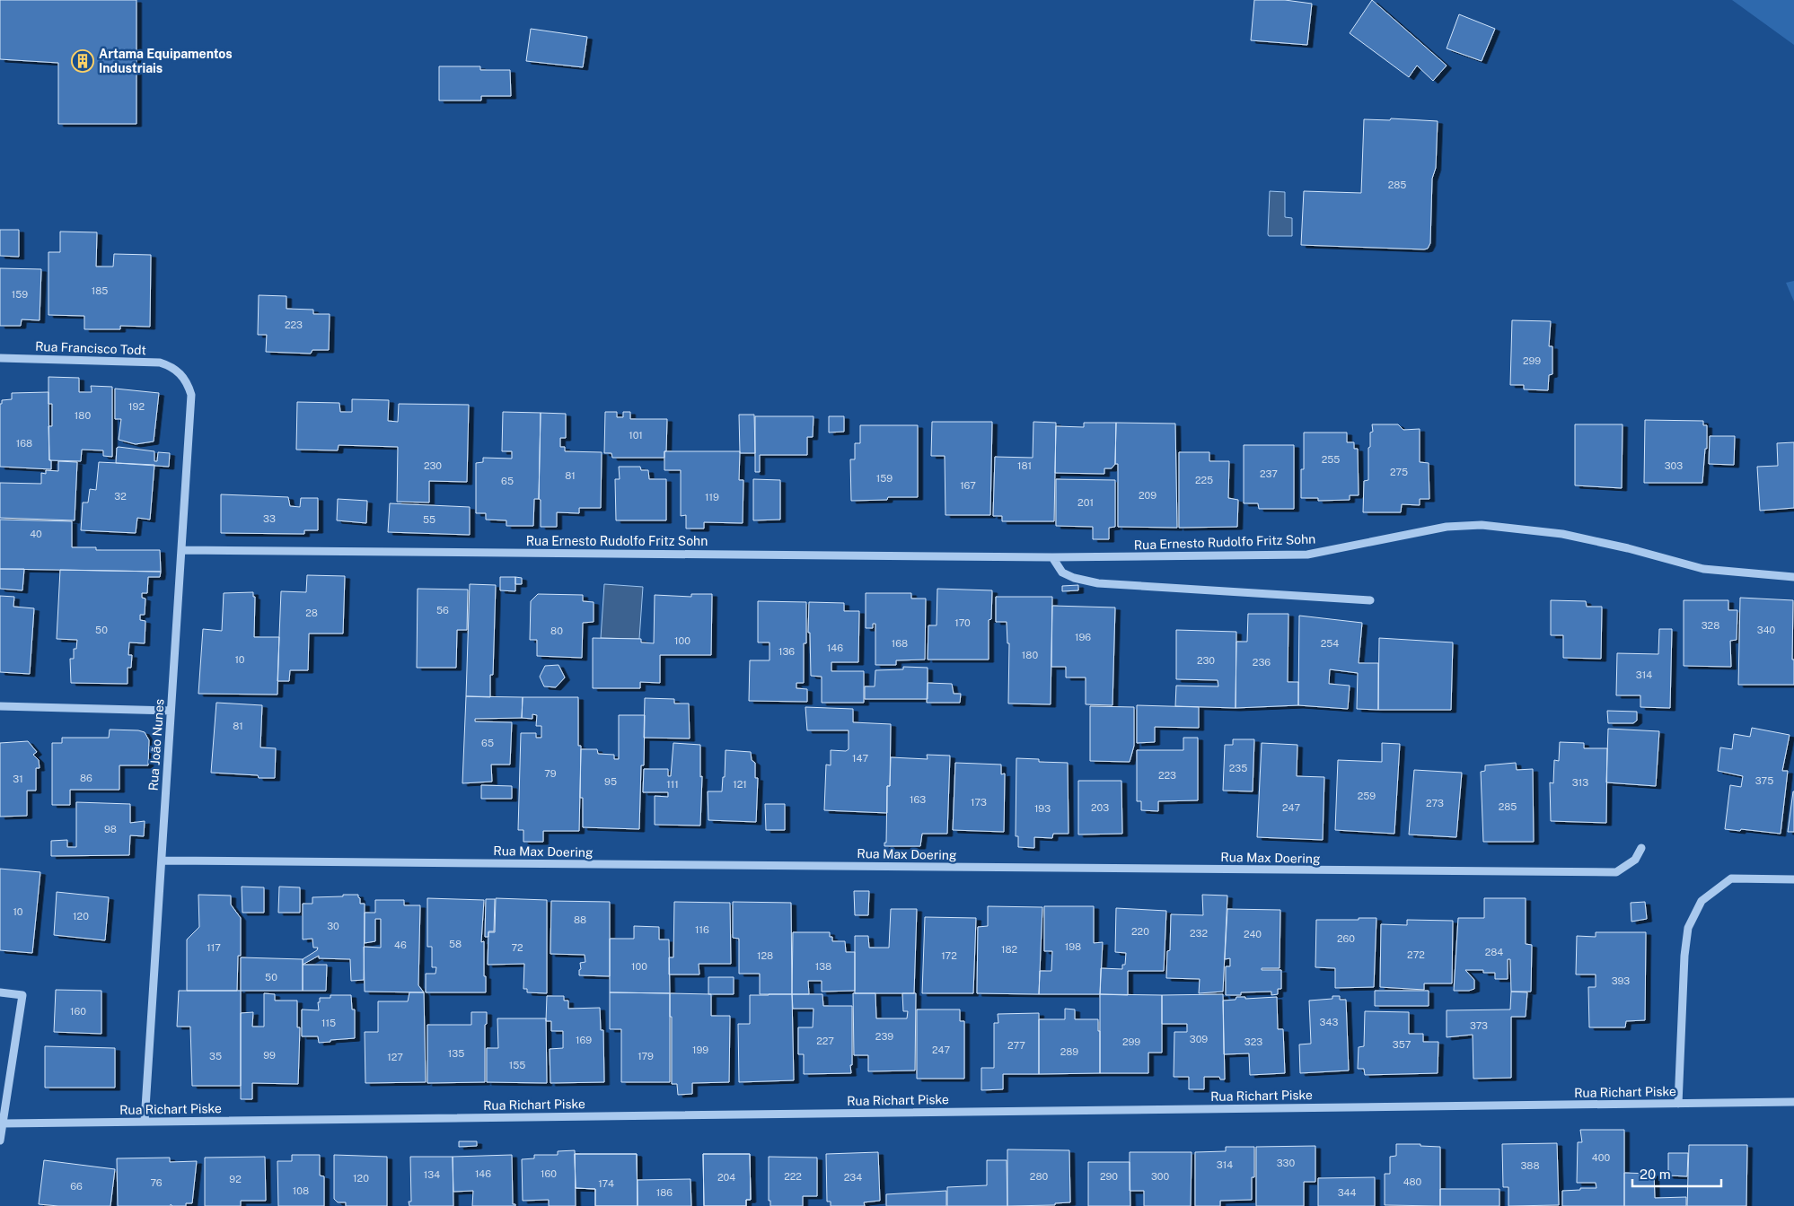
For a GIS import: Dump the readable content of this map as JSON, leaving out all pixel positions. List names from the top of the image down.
{
  "streets": {
    "street": [
      "Rua Francisco Todt",
      "Rua Ernesto Rudolfo Fritz Sohn",
      "Rua João Nunes",
      "Rua Max Doering",
      "Rua Richart Piske"
    ]
  },
  "crossings": [
    ["Rua Francisco Todt", "Rua João Nunes"],
    ["Rua Ernesto Rudolfo Fritz Sohn", "Rua João Nunes"],
    ["Rua João Nunes", "Rua Max Doering"],
    ["Rua João Nunes", "Rua Richart Piske"]
  ],
  "places": {
    "building": ["Artama Equipamentos Industriais"]
  },
  "house_numbers": [
    "285",
    "185",
    "159",
    "223",
    "299",
    "192",
    "180",
    "101",
    "168",
    "255",
    "230",
    "181",
    "303",
    "275",
    "237",
    "81",
    "159",
    "225",
    "65",
    "167",
    "209",
    "32",
    "119",
    "201",
    "33",
    "55",
    "40",
    "56",
    "28",
    "170",
    "328",
    "50",
    "340",
    "80",
    "196",
    "100",
    "168",
    "254",
    "146",
    "136",
    "180",
    "10",
    "230",
    "236",
    "314",
    "81",
    "65",
    "147",
    "235",
    "79",
    "223",
    "86",
    "31",
    "375",
    "95",
    "313",
    "111",
    "121",
    "259",
    "163",
    "173",
    "273",
    "285",
    "203",
    "247",
    "193",
    "98",
    "10",
    "120",
    "88",
    "30",
    "116",
    "220",
    "232",
    "240",
    "260",
    "58",
    "46",
    "198",
    "117",
    "72",
    "182",
    "284",
    "272",
    "128",
    "172",
    "100",
    "138",
    "50",
    "393",
    "160",
    "343",
    "115",
    "373",
    "239",
    "309",
    "169",
    "227",
    "299",
    "323",
    "357",
    "277",
    "199",
    "247",
    "289",
    "135",
    "99",
    "35",
    "179",
    "127",
    "155",
    "400",
    "330",
    "314",
    "388",
    "146",
    "160",
    "134",
    "222",
    "280",
    "290",
    "300",
    "204",
    "234",
    "120",
    "92",
    "480",
    "76",
    "174",
    "66",
    "108",
    "186",
    "344"
  ],
  "scale_bar": "20 m"
}
